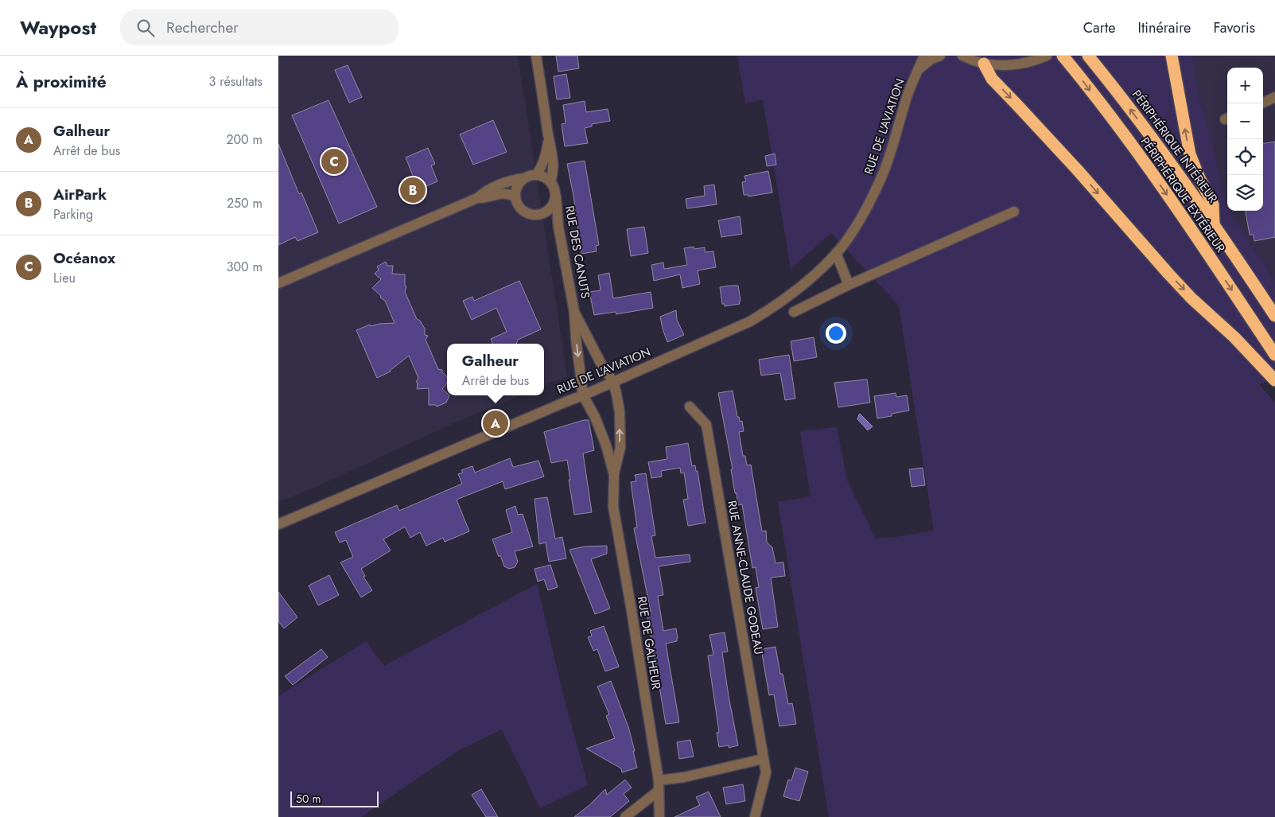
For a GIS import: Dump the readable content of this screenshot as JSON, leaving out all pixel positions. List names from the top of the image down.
{
  "streets": {
    "highway": ["PÉRIPHÉRIQUE INTÉRIEUR", "PÉRIPHÉRIQUE EXTÉRIEUR"],
    "street": [
      "RUE DE L'AVIATION",
      "RUE DES CANUTS",
      "RUE ANNE-CLAUDE GODEAU",
      "RUE DE GALHEUR"
    ]
  },
  "crossings": [
    ["RUE DE L'AVIATION", "RUE DES CANUTS"],
    ["RUE DE L'AVIATION", "RUE DE GALHEUR"],
    ["RUE DES CANUTS", "RUE DE GALHEUR"]
  ],
  "scale_bar": "50 m",
  "page": {
    "header": "Waypost",
    "search": "Rechercher",
    "nav": ["Carte", "Itinéraire", "Favoris"],
    "heading": ["À proximité", "3 résultats"],
    "map_buttons": ["+", "−"],
    "list": [
      {
        "mark": "A",
        "name": "Galheur",
        "note": "Arrêt de bus",
        "value": "200 m"
      },
      {
        "mark": "B",
        "name": "AirPark",
        "note": "Parking",
        "value": "250 m"
      },
      {
        "mark": "C",
        "name": "Océanox",
        "note": "Lieu",
        "value": "300 m"
      }
    ],
    "pins": ["C", "B", "A"],
    "popup": ["Galheur", "Arrêt de bus"],
    "scale": "50 m"
  }
}
